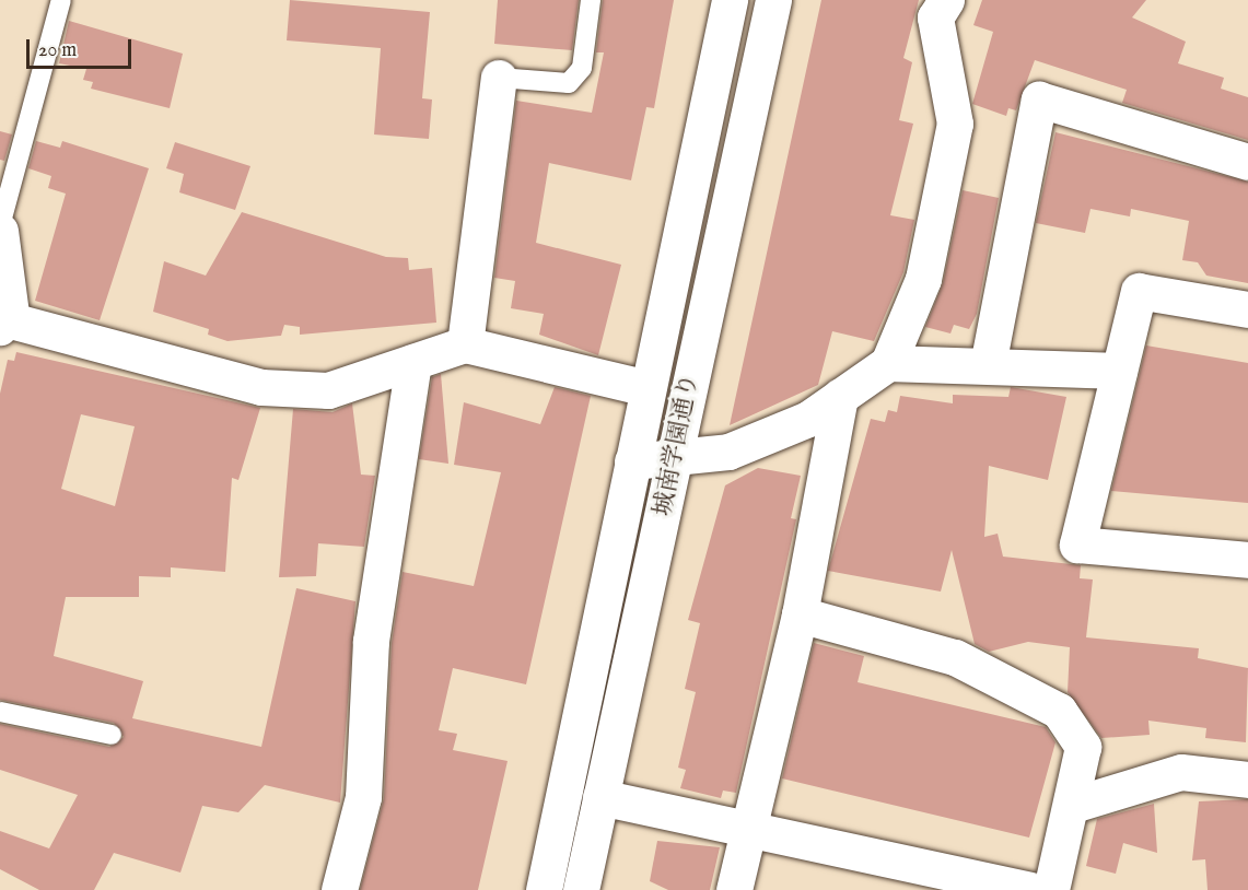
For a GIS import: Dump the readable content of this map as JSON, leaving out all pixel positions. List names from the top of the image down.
{
  "streets": {
    "street": ["城南学園通り"]
  },
  "scale_bar": "20 m"
}
